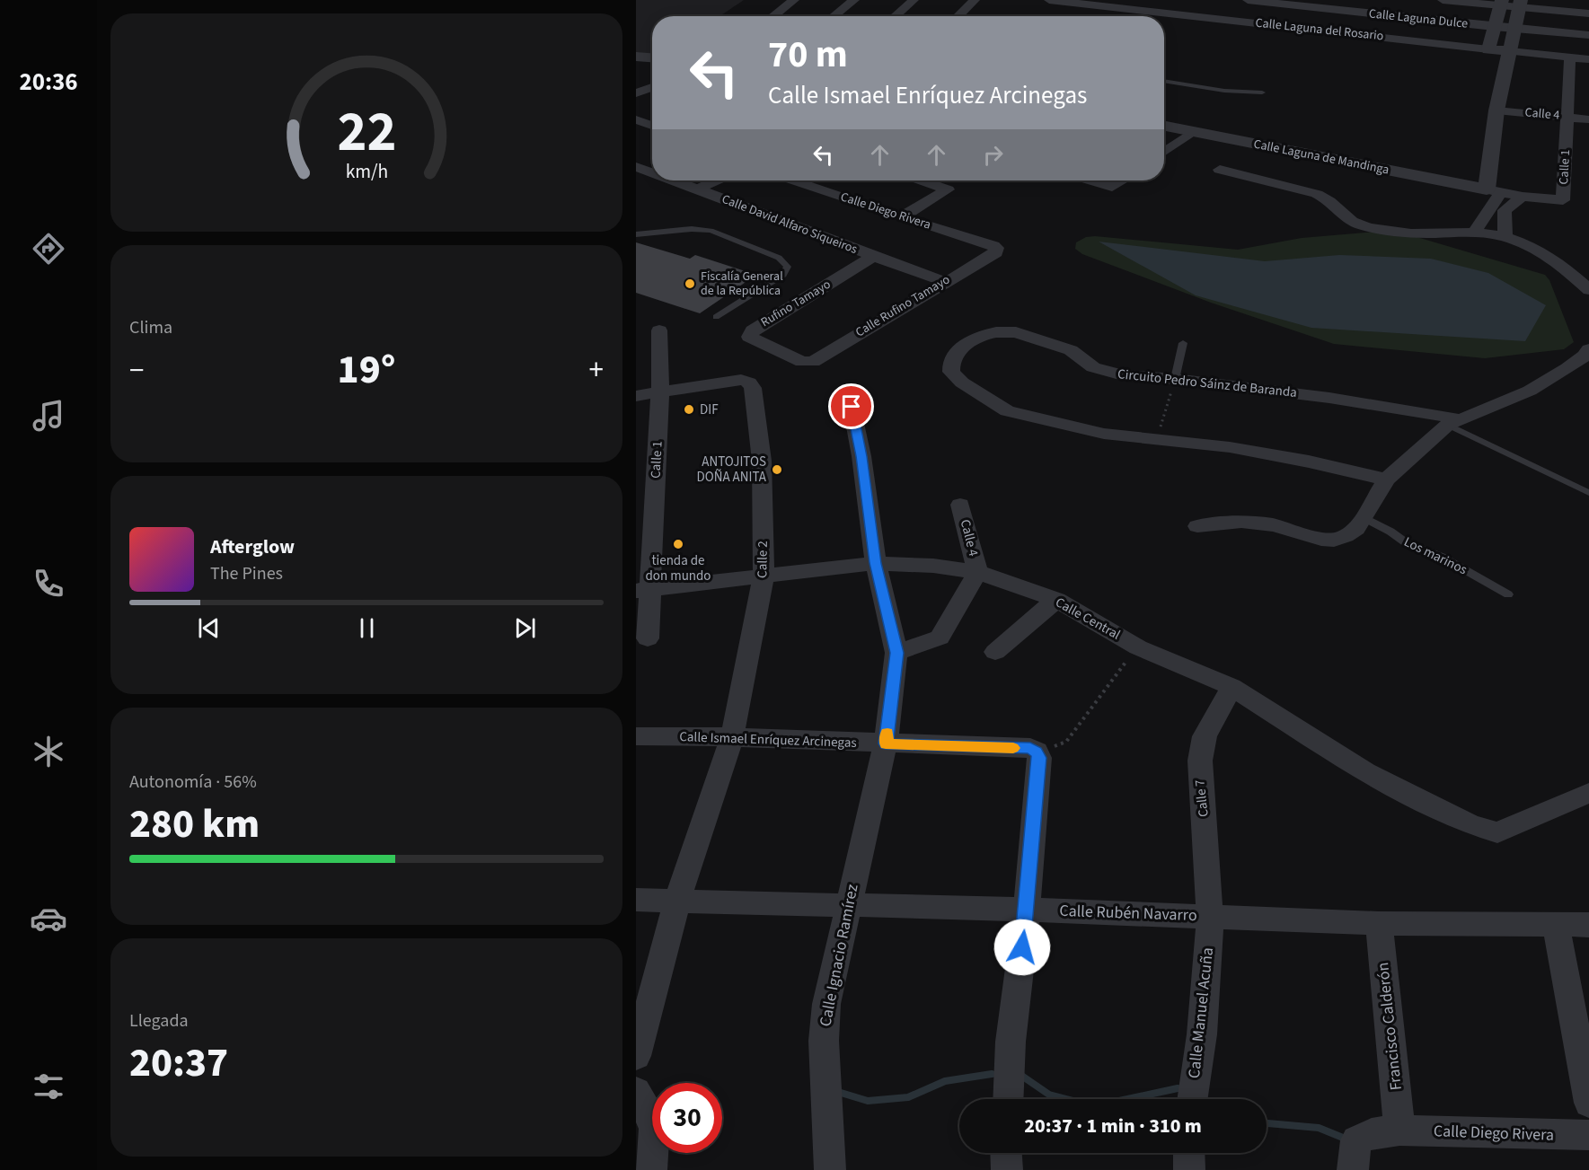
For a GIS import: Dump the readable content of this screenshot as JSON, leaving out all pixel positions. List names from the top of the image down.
{
  "streets": {
    "street": [
      "Calle Laguna Dulce",
      "Calle Laguna del Rosario",
      "Calle 4",
      "Calle Laguna de Mandinga",
      "Calle 1",
      "Calle Diego Rivera",
      "Calle David Alfaro Siqueiros",
      "Rufino Tamayo",
      "Calle Rufino Tamayo",
      "Circuito Pedro Sáinz de Baranda",
      "Calle 2",
      "Calle Central",
      "Calle Ismael Enríquez Arcinegas",
      "Calle 7",
      "Calle Rubén Navarro",
      "Calle Ignacio Ramírez",
      "Calle Manuel Acuña",
      "Francisco Calderón"
    ],
    "lane": ["Los marinos"]
  },
  "crossings": [
    ["Calle Laguna del Rosario", "Calle 1"],
    ["Calle 4", "Calle 1"],
    ["Calle 4", "Calle Central"],
    ["Calle Laguna de Mandinga", "Calle 1"],
    ["Calle 1", "Calle 2"],
    ["Calle 1", "Calle Central"],
    ["Calle Diego Rivera", "Calle Rufino Tamayo"],
    ["Calle Diego Rivera", "Francisco Calderón"],
    ["Calle David Alfaro Siqueiros", "Rufino Tamayo"],
    ["Calle David Alfaro Siqueiros", "Calle Rufino Tamayo"],
    ["Rufino Tamayo", "Calle Rufino Tamayo"],
    ["Calle 2", "Calle Central"],
    ["Calle 2", "Calle Ismael Enríquez Arcinegas"],
    ["Calle 2", "Calle Rubén Navarro"],
    ["Calle Central", "Calle 7"],
    ["Calle Central", "Calle Ignacio Ramírez"],
    ["Calle Ismael Enríquez Arcinegas", "Calle Ignacio Ramírez"],
    ["Calle 7", "Calle Rubén Navarro"],
    ["Calle 7", "Calle Manuel Acuña"],
    ["Calle Rubén Navarro", "Calle Ignacio Ramírez"],
    ["Calle Rubén Navarro", "Calle Manuel Acuña"],
    ["Calle Rubén Navarro", "Francisco Calderón"]
  ],
  "places": [
    "Fiscalía General de la República",
    "DIF",
    "ANTOJITOS DOÑA ANITA",
    "tienda de don mundo"
  ],
  "page": {
    "tabs": "20:36",
    "turn": ["70 m", "Calle Ismael Enríquez Arcinegas"],
    "tile": [
      "Clima",
      ["Autonomía · 56%", "280 km"],
      ["Llegada", "20:37"]
    ],
    "heat": ["−", "19°", "+"],
    "song": ["Afterglow", "The Pines"],
    "limit": "30",
    "trip": "20:37 · 1 min · 310 m",
    "gauge": ["22", "km/h"]
  }
}
